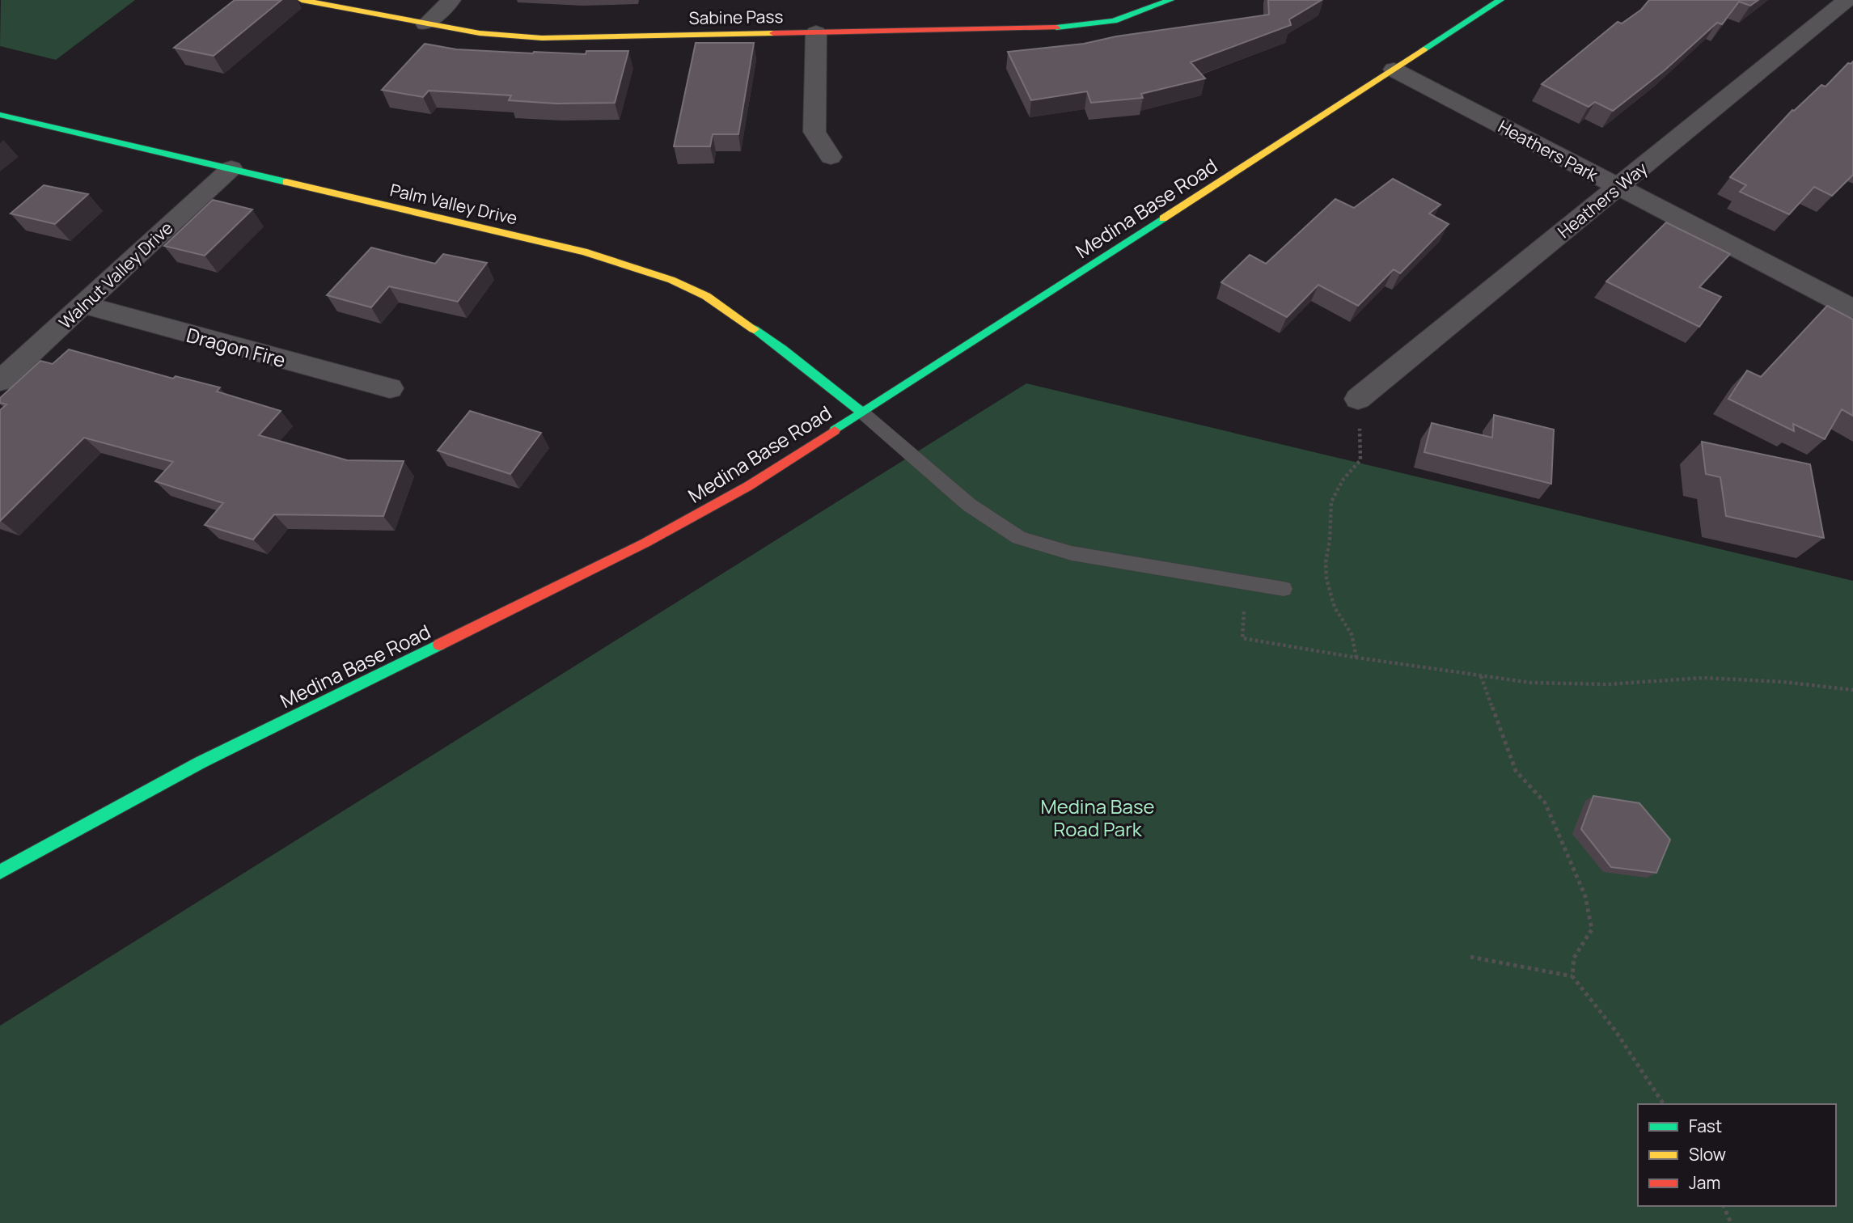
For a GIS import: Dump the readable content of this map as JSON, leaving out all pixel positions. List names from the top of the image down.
{
  "streets": {
    "street": [
      "Sabine Pass",
      "Heathers Park",
      "Heathers Way",
      "Palm Valley Drive",
      "Medina Base Road",
      "Walnut Valley Drive",
      "Dragon Fire"
    ]
  },
  "crossings": [
    ["Heathers Park", "Heathers Way"],
    ["Heathers Park", "Medina Base Road"],
    ["Palm Valley Drive", "Medina Base Road"],
    ["Palm Valley Drive", "Walnut Valley Drive"],
    ["Walnut Valley Drive", "Dragon Fire"]
  ],
  "parks": ["Medina Base Road Park"],
  "legend": ["Fast", "Slow", "Jam"]
}
